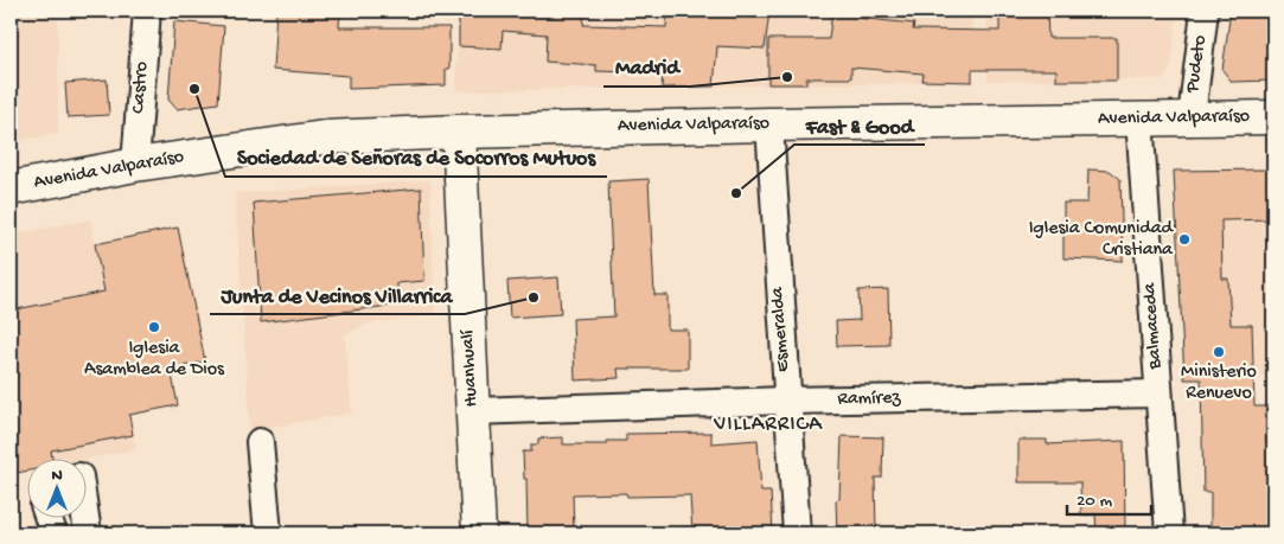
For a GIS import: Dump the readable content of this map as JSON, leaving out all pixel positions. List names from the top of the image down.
{
  "streets": {
    "main road": ["Avenida Valparaíso", "Huanhualí"],
    "street": [
      "Pudeto",
      "Castro",
      "Balmaceda",
      "Esmeralda",
      "Ramírez"
    ]
  },
  "crossings": [
    ["Pudeto", "Avenida Valparaíso"],
    ["Castro", "Avenida Valparaíso"],
    ["Avenida Valparaíso", "Balmaceda"],
    ["Avenida Valparaíso", "Esmeralda"],
    ["Avenida Valparaíso", "Huanhualí"],
    ["Balmaceda", "Ramírez"],
    ["Esmeralda", "Ramírez"],
    ["Huanhualí", "Ramírez"]
  ],
  "districts": ["VILLARRICA"],
  "places": [
    "Madrid",
    "Sociedad de Señoras de Socorros Mutuos",
    "Fast & Good",
    "Iglesia Comunidad Cristiana",
    "Junta de Vecinos Villarrica",
    "Iglesia Asamblea de Dios",
    "Ministerio Renuevo"
  ],
  "scale_bar": "20 m",
  "north": "top"
}
